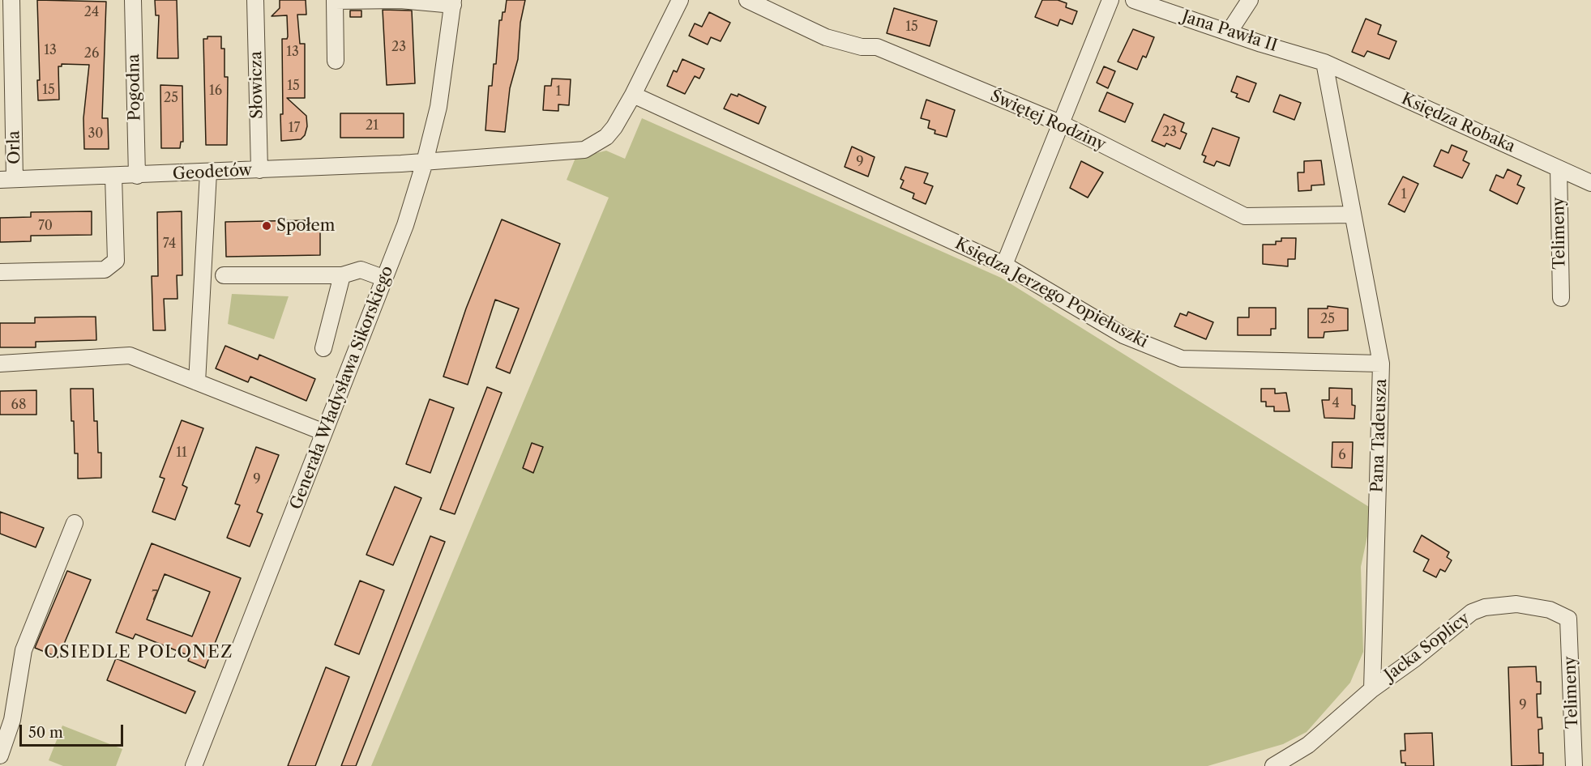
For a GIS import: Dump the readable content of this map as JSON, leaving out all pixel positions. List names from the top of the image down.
{
  "streets": {
    "street": [
      "Jana Pawła II",
      "Słowicza",
      "Pogodna",
      "Świętej Rodziny",
      "Księdza Robaka",
      "Orla",
      "Geodetów",
      "Telimeny",
      "Księdza Jerzego Popiełuszki",
      "Generała Władysława Sikorskiego",
      "Pana Tadeusza",
      "Jacka Soplicy"
    ]
  },
  "crossings": [
    ["Jana Pawła II", "Księdza Robaka"],
    ["Jana Pawła II", "Pana Tadeusza"],
    ["Słowicza", "Geodetów"],
    ["Pogodna", "Geodetów"],
    ["Świętej Rodziny", "Pana Tadeusza"],
    ["Księdza Robaka", "Telimeny"],
    ["Księdza Robaka", "Pana Tadeusza"],
    ["Orla", "Geodetów"],
    ["Geodetów", "Księdza Jerzego Popiełuszki"],
    ["Geodetów", "Generała Władysława Sikorskiego"],
    ["Telimeny", "Jacka Soplicy"],
    ["Księdza Jerzego Popiełuszki", "Pana Tadeusza"],
    ["Pana Tadeusza", "Jacka Soplicy"]
  ],
  "districts": ["OSIEDLE POLONEZ"],
  "places": ["Społem"],
  "house_numbers": [
    "24",
    "15",
    "23",
    "13",
    "13",
    "26",
    "15",
    "15",
    "16",
    "1",
    "25",
    "21",
    "17",
    "23",
    "30",
    "9",
    "1",
    "70",
    "74",
    "25",
    "4",
    "68",
    "11",
    "6",
    "9",
    "7",
    "9"
  ],
  "scale_bar": "50 m"
}
